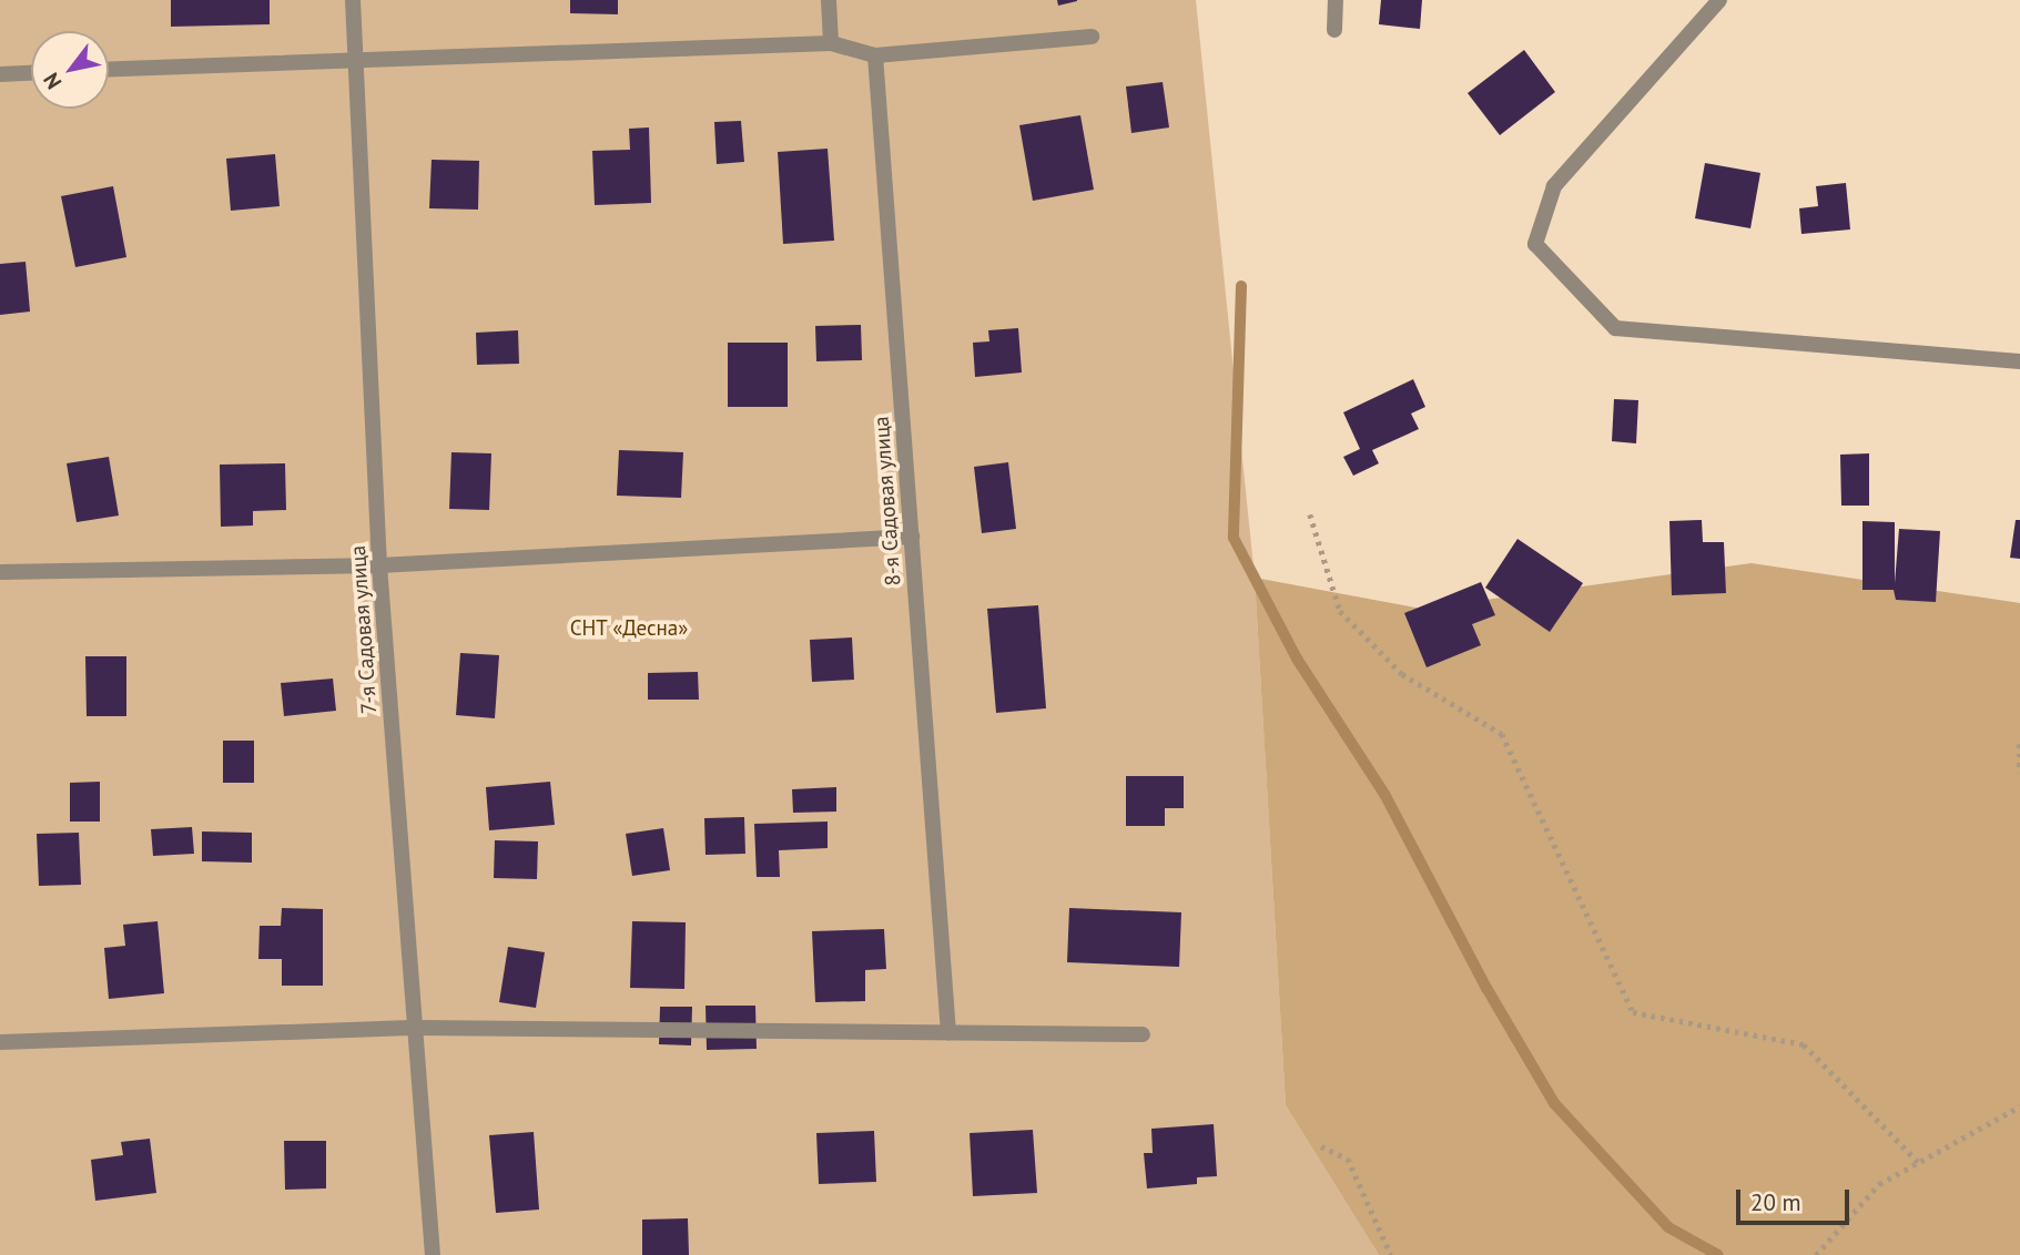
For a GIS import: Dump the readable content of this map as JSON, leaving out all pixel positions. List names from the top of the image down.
{
  "streets": {
    "lane": ["8-я Садовая улица", "7-я Садовая улица"]
  },
  "parks": ["СНТ «Десна»"],
  "scale_bar": "20 m",
  "north": "bottom left"
}
